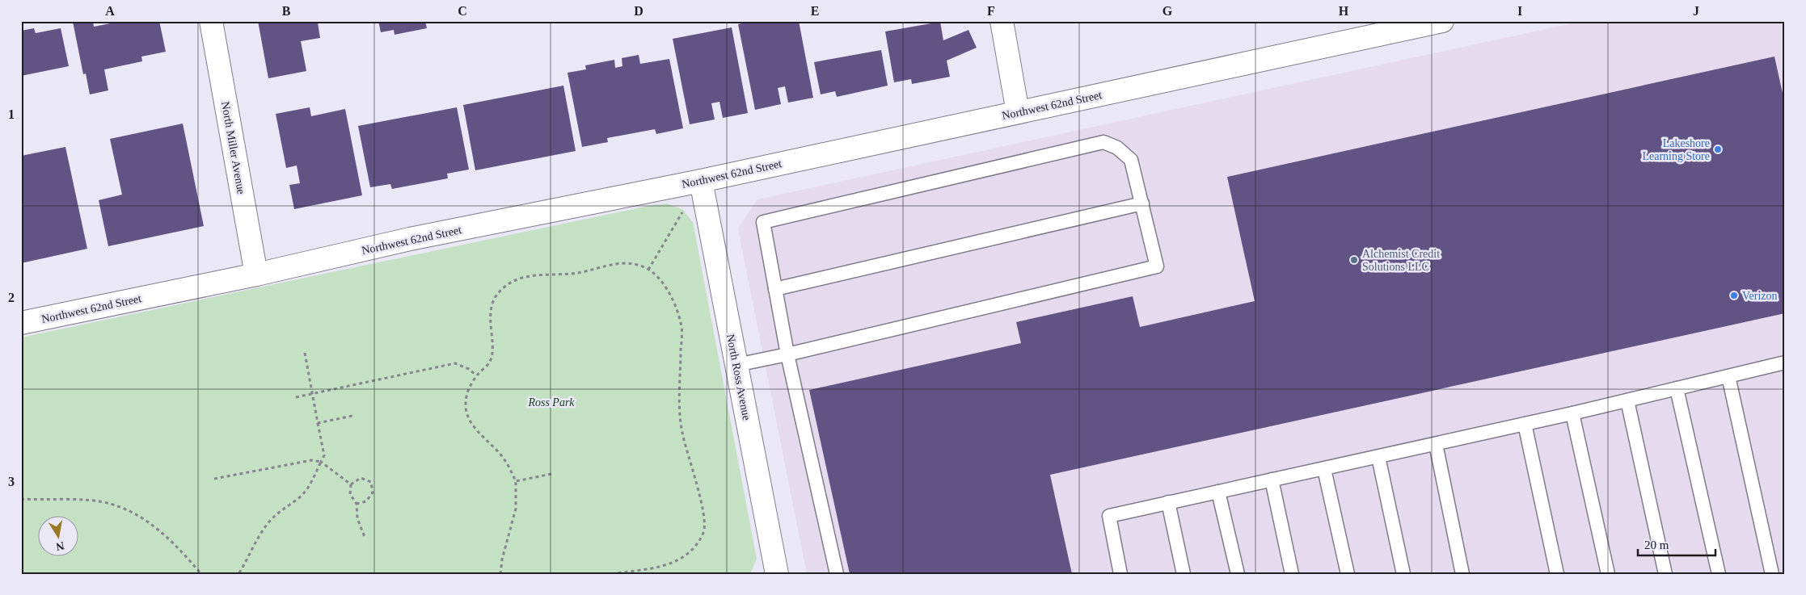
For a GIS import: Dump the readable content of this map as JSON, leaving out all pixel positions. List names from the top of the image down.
{
  "streets": {
    "street": ["Northwest 62nd Street", "North Miller Avenue", "North Ross Avenue"]
  },
  "crossings": [
    ["Northwest 62nd Street", "North Miller Avenue"],
    ["Northwest 62nd Street", "North Ross Avenue"]
  ],
  "parks": ["Ross Park"],
  "places": ["Lakeshore Learning Store", "Alchemist Credit Solutions LLC", "Verizon"],
  "scale_bar": "20 m",
  "north": "bottom",
  "grid": {
    "columns": [
      "A",
      "B",
      "C",
      "D",
      "E",
      "F",
      "G",
      "H",
      "I",
      "J"
    ],
    "rows": ["1", "2", "3"]
  }
}
